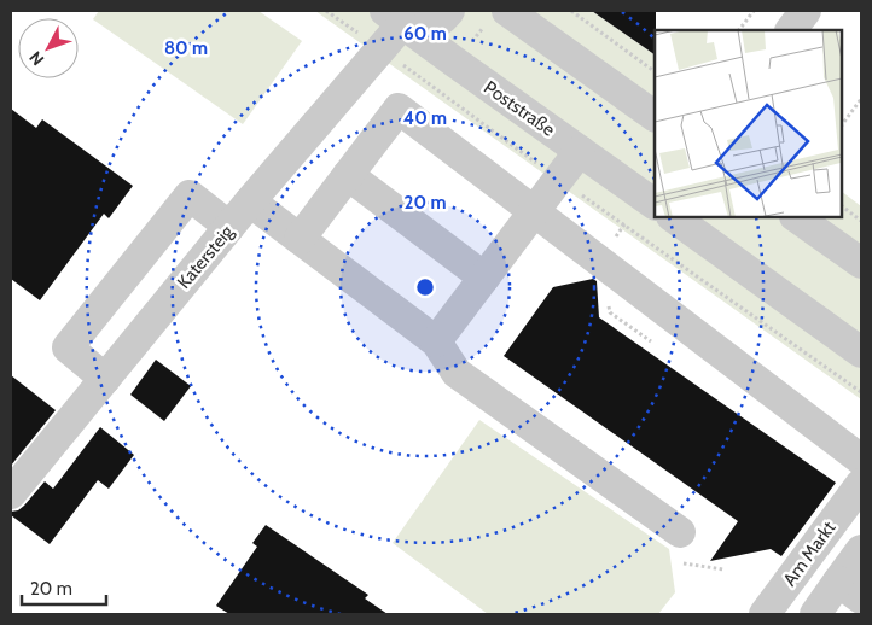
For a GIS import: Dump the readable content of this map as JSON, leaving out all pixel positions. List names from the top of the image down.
{
  "streets": {
    "street": ["Poststraße", "Katersteig", "Am Markt"]
  },
  "crossings": [
    ["Poststraße", "Katersteig"]
  ],
  "scale_bar": "20 m",
  "north": "bottom left",
  "rings": [
    "60 m",
    "80 m",
    "40 m",
    "20 m"
  ]
}
